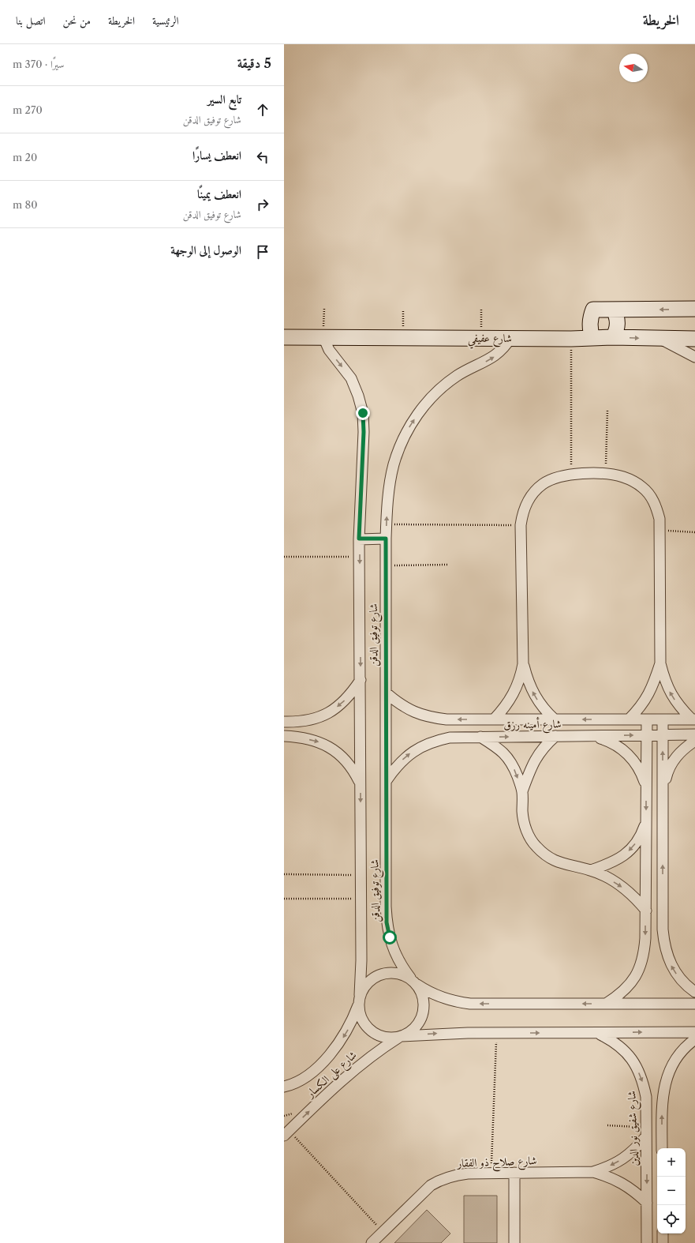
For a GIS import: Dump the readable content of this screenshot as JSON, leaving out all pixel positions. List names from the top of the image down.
{
  "streets": {
    "street": [
      "شارع عفيفي",
      "شارع توفيق الدقن",
      "شارع أمينه رزق",
      "شارع على الكسار",
      "شارع شفيق نور الدين",
      "شارع صلاح ذو الفقار"
    ]
  },
  "crossings": [
    ["شارع عفيفي", "شارع توفيق الدقن"],
    ["شارع توفيق الدقن", "شارع أمينه رزق"],
    ["شارع توفيق الدقن", "شارع على الكسار"],
    ["شارع شفيق نور الدين", "شارع صلاح ذو الفقار"]
  ],
  "one_way": ["شارع شفيق نور الدين"],
  "north": "left",
  "page": {
    "header": "الخريطة",
    "nav": [
      "الرئيسية",
      "الخريطة",
      "من نحن",
      "اتصل بنا"
    ],
    "heading": ["5 دقيقة", "سيرًا · 370 m"],
    "list": [
      ["تابع السير", "شارع توفيق الدقن", "270 m"],
      ["انعطف يسارًا", "20 m"],
      ["انعطف يمينًا", "شارع توفيق الدقن", "80 m"],
      "الوصول إلى الوجهة"
    ],
    "map_buttons": ["+", "−"]
  }
}
